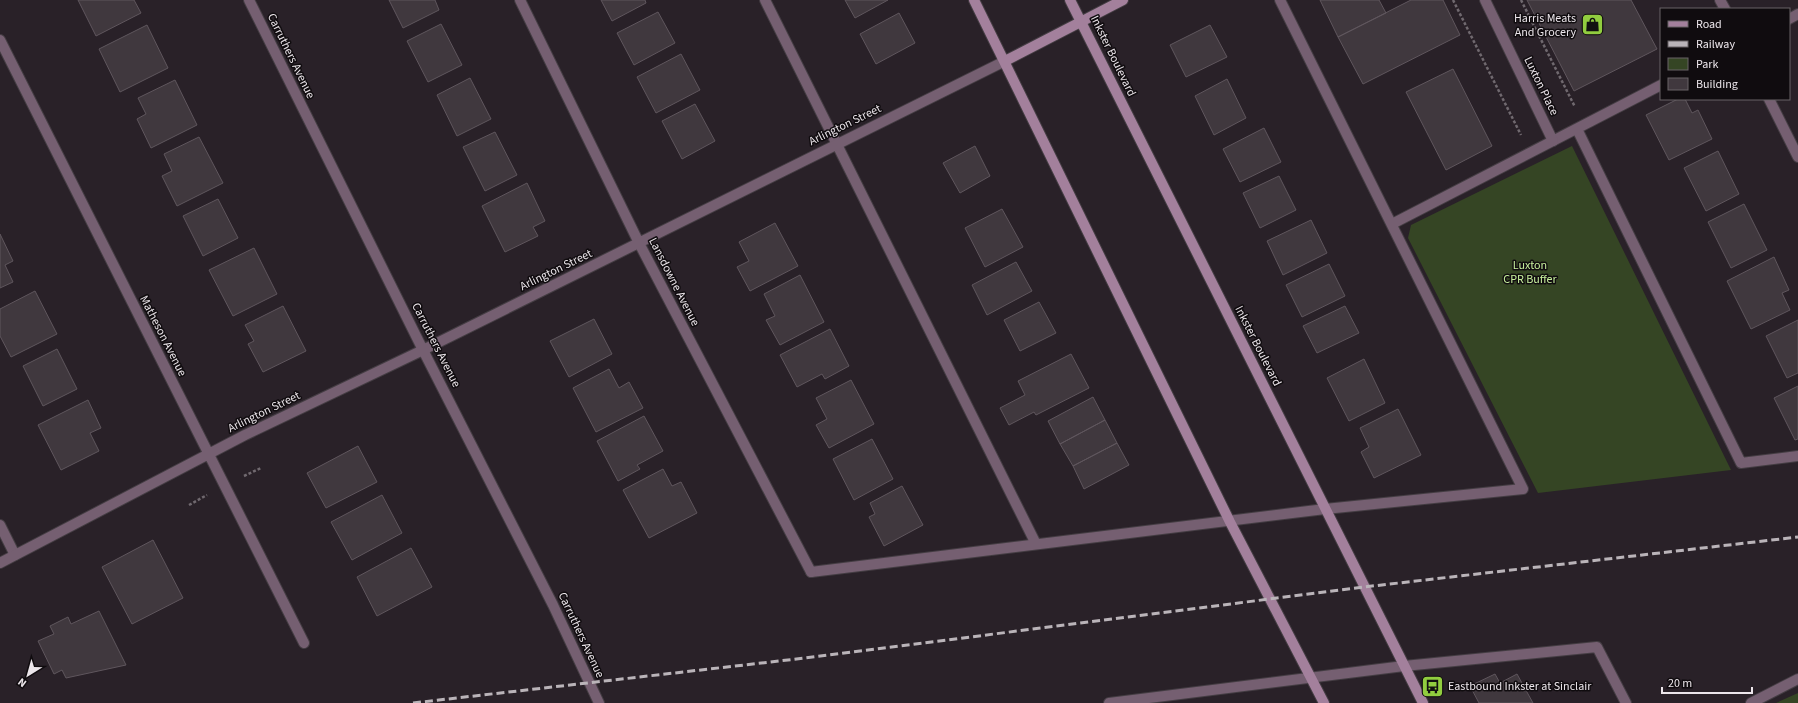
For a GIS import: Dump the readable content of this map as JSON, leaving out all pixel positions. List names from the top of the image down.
{
  "streets": {
    "main road": ["Inkster Boulevard", "Arlington Street"],
    "street": [
      "Carruthers Avenue",
      "Luxton Place",
      "Lansdowne Avenue",
      "Matheson Avenue"
    ]
  },
  "crossings": [
    ["Carruthers Avenue", "Arlington Street"],
    ["Inkster Boulevard", "Arlington Street"],
    ["Arlington Street", "Lansdowne Avenue"],
    ["Arlington Street", "Matheson Avenue"]
  ],
  "parks": ["Luxton CPR Buffer"],
  "places": {
    "shop": ["Harris Meats And Grocery"],
    "bus stop": ["Eastbound Inkster at Sinclair"]
  },
  "legend": [
    "Road",
    "Railway",
    "Park",
    "Building"
  ],
  "scale_bar": "20 m",
  "north": "bottom left"
}
